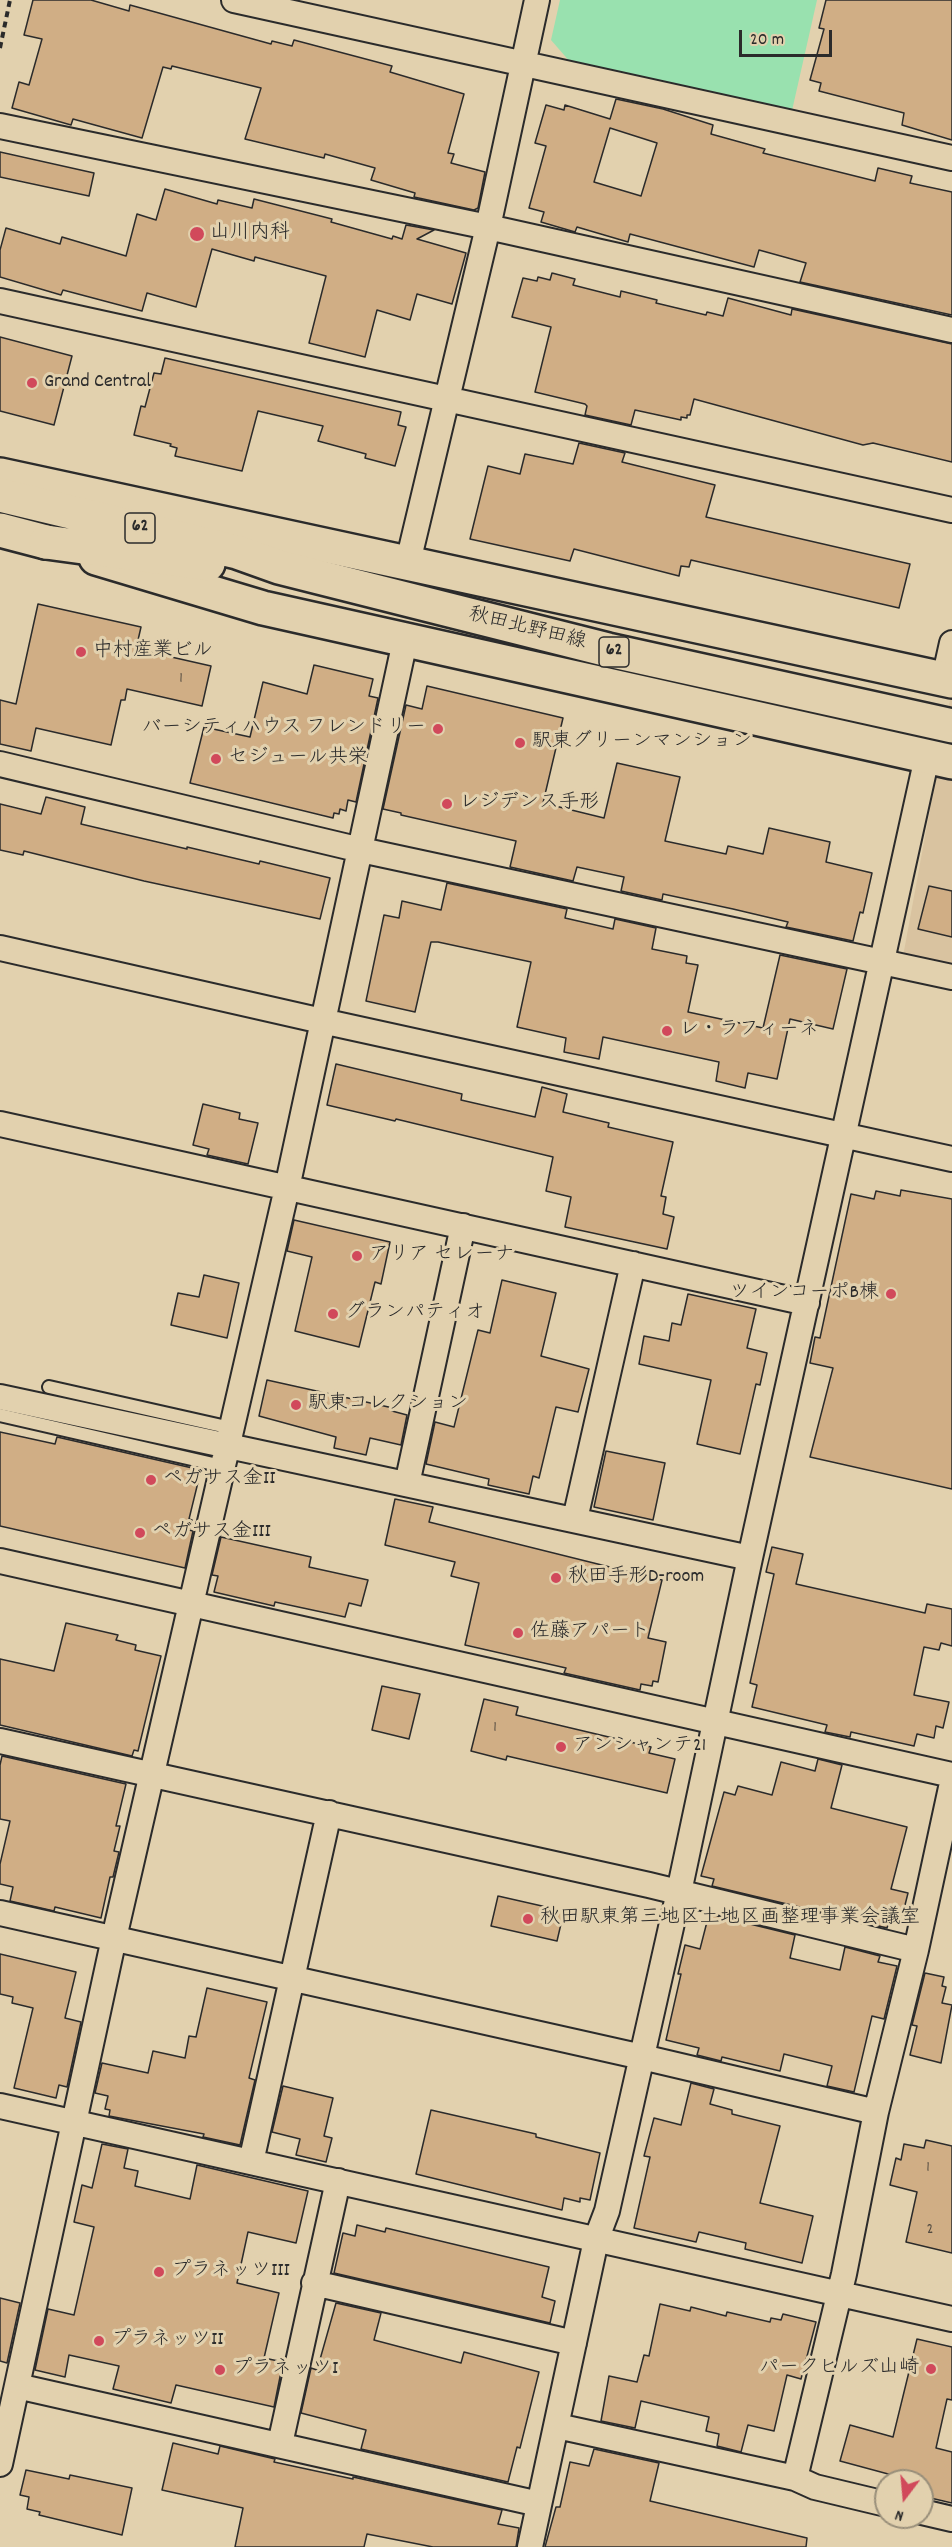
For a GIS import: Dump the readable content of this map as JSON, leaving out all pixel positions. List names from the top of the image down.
{
  "streets": {
    "main road": ["62", "秋田北野田線"]
  },
  "crossings": [
    ["62", "秋田北野田線"]
  ],
  "places": [
    "山川内科",
    "Grand Central",
    "中村産業ビル",
    "バーシティハウス フレンドリー",
    "駅東グリーンマンション",
    "セジュール共栄",
    "レジデンス手形",
    "レ・ラフィーネ",
    "アリア セレーナ",
    "ツインコーポB棟",
    "グランパティオ",
    "駅東コレクション",
    "ペガサス金II",
    "ペガサス金III",
    "秋田手形D-room",
    "佐藤アパート",
    "アンシャンテ21",
    "秋田駅東第三地区土地区画整理事業会議室",
    "プラネッツIII",
    "プラネッツII",
    "パークヒルズ山崎",
    "プラネッツI"
  ],
  "house_numbers": [
    "1",
    "1",
    "1",
    "2"
  ],
  "scale_bar": "20 m",
  "north": "bottom"
}
